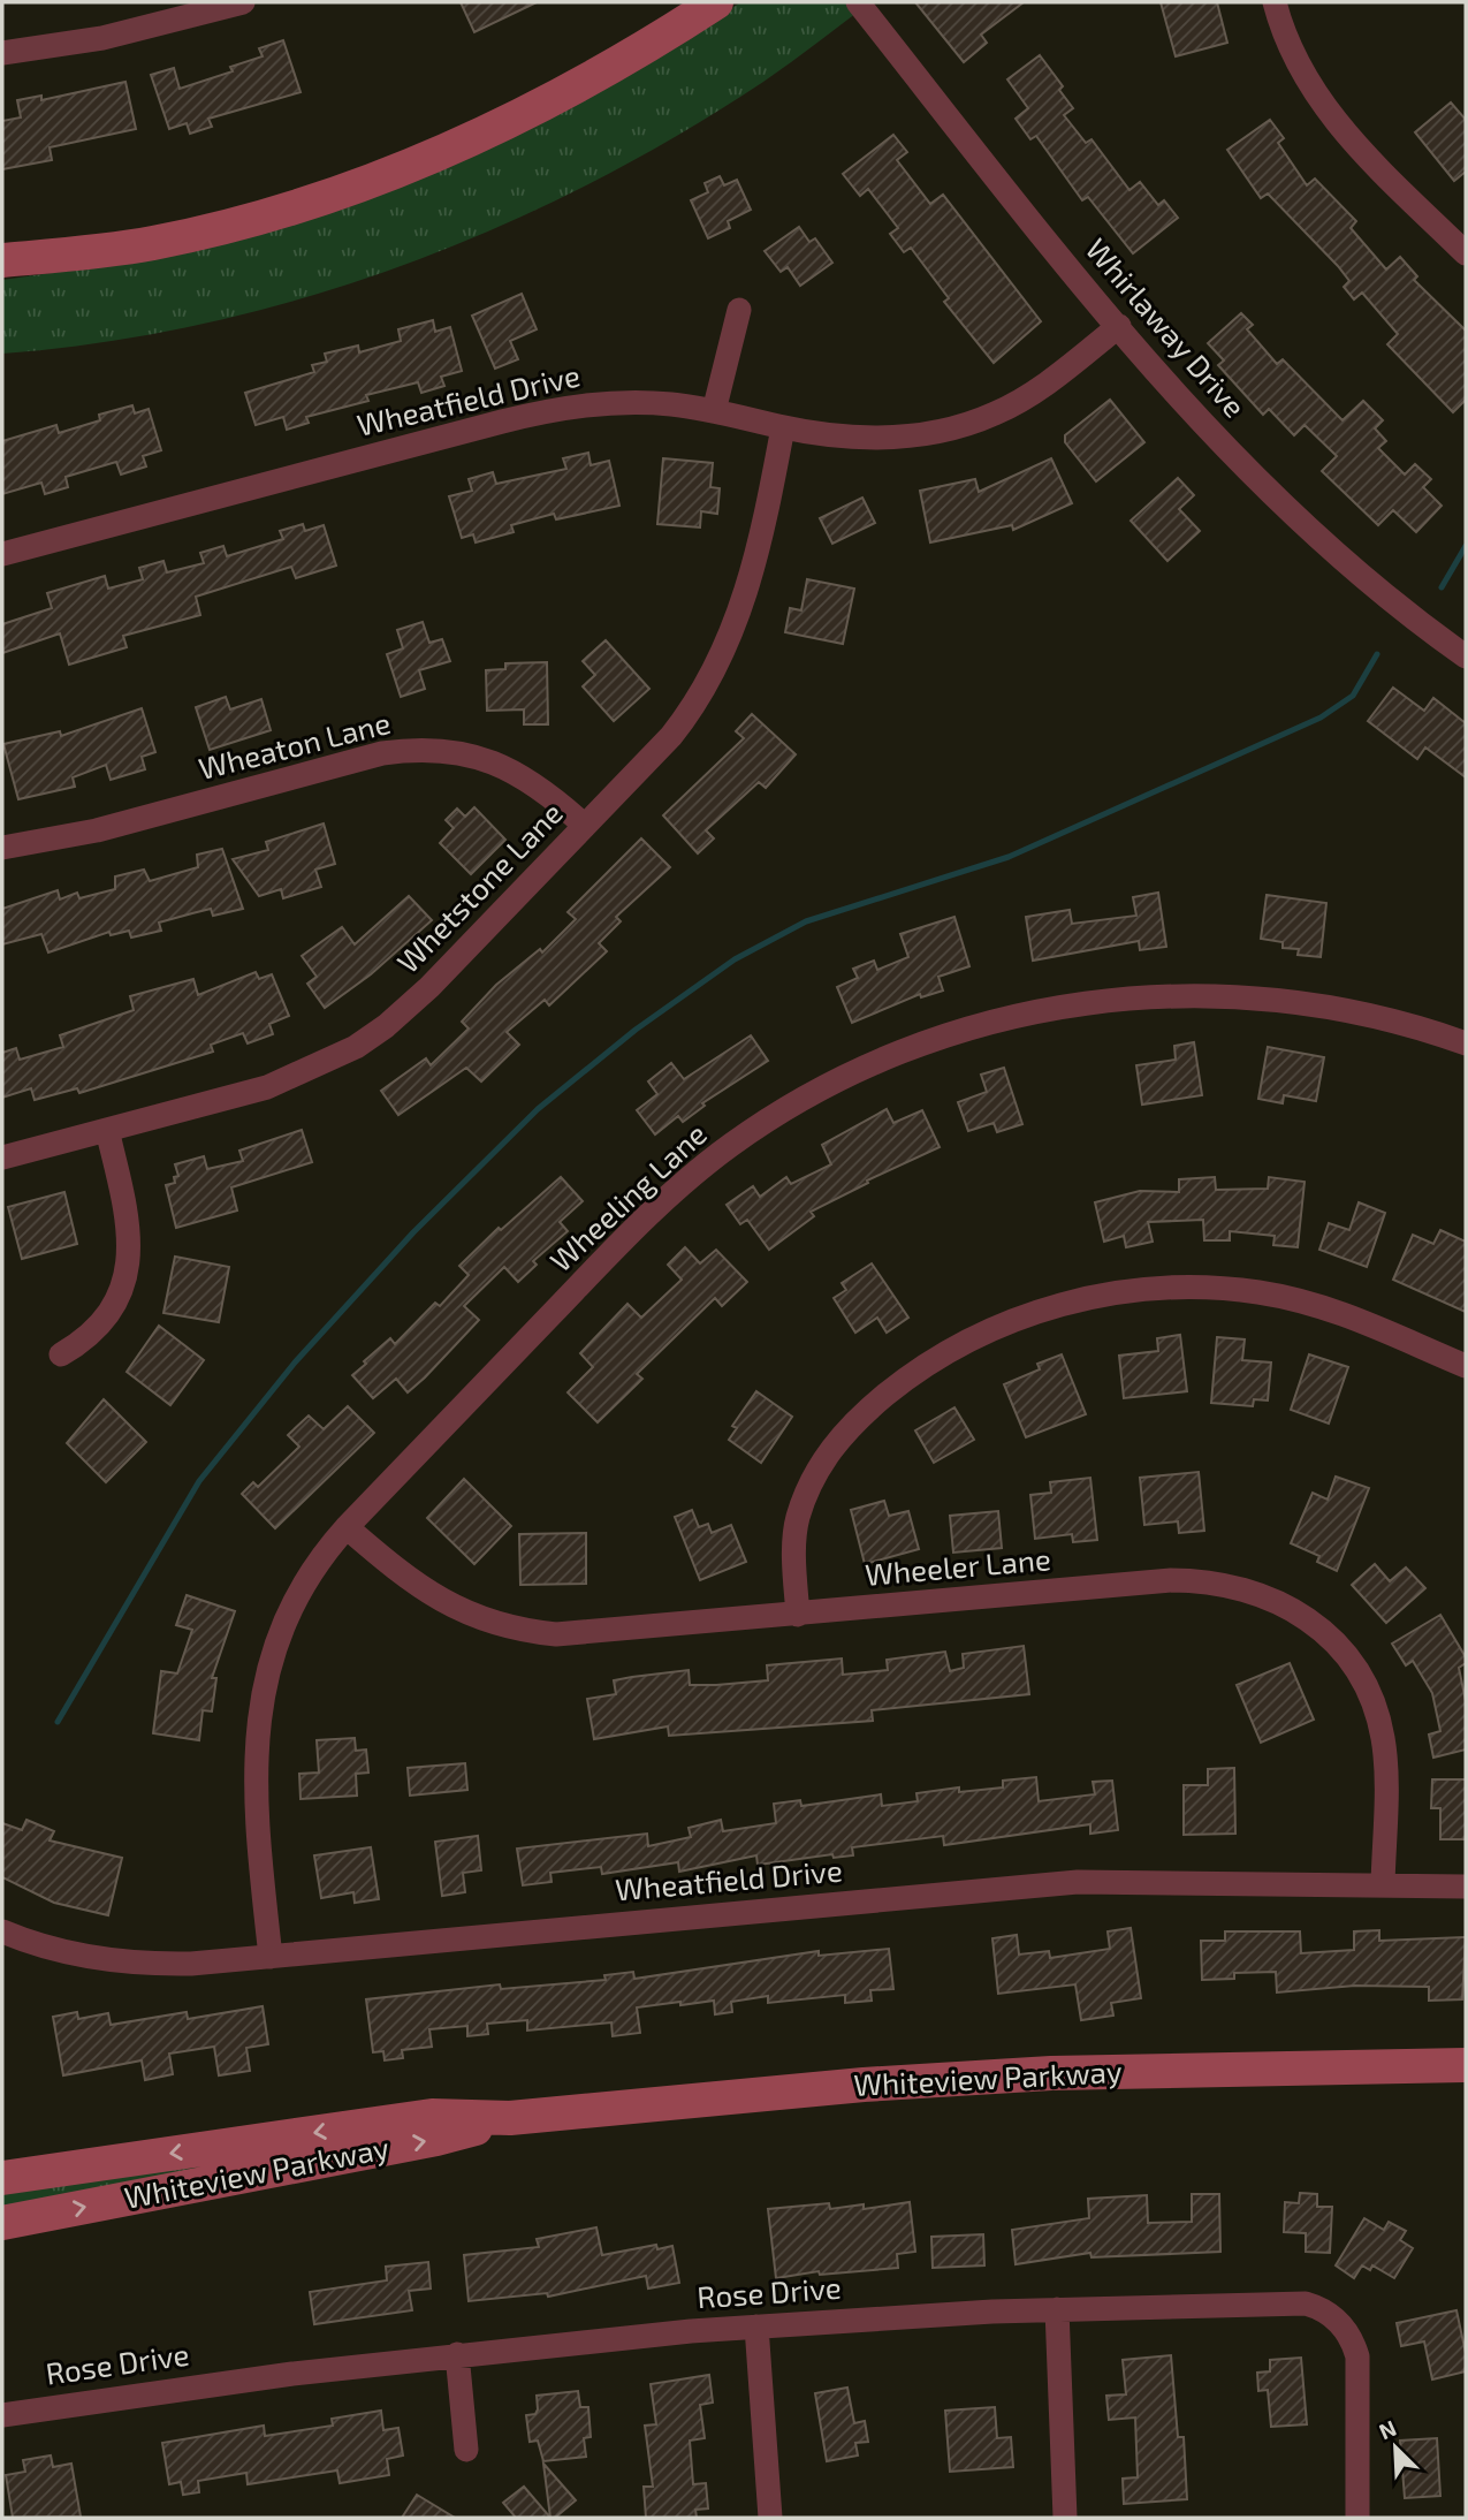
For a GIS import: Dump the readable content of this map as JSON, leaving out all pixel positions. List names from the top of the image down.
{
  "streets": {
    "street": [
      "Whirlaway Drive",
      "Wheatfield Drive",
      "Wheaton Lane",
      "Whetstone Lane",
      "Wheeling Lane",
      "Wheeler Lane",
      "Whiteview Parkway",
      "Rose Drive"
    ]
  },
  "crossings": [
    ["Whirlaway Drive", "Wheatfield Drive"],
    ["Wheatfield Drive", "Whetstone Lane"],
    ["Wheatfield Drive", "Wheeling Lane"],
    ["Wheatfield Drive", "Wheeler Lane"],
    ["Wheaton Lane", "Whetstone Lane"],
    ["Wheeling Lane", "Wheeler Lane"]
  ],
  "north": "top left"
}
